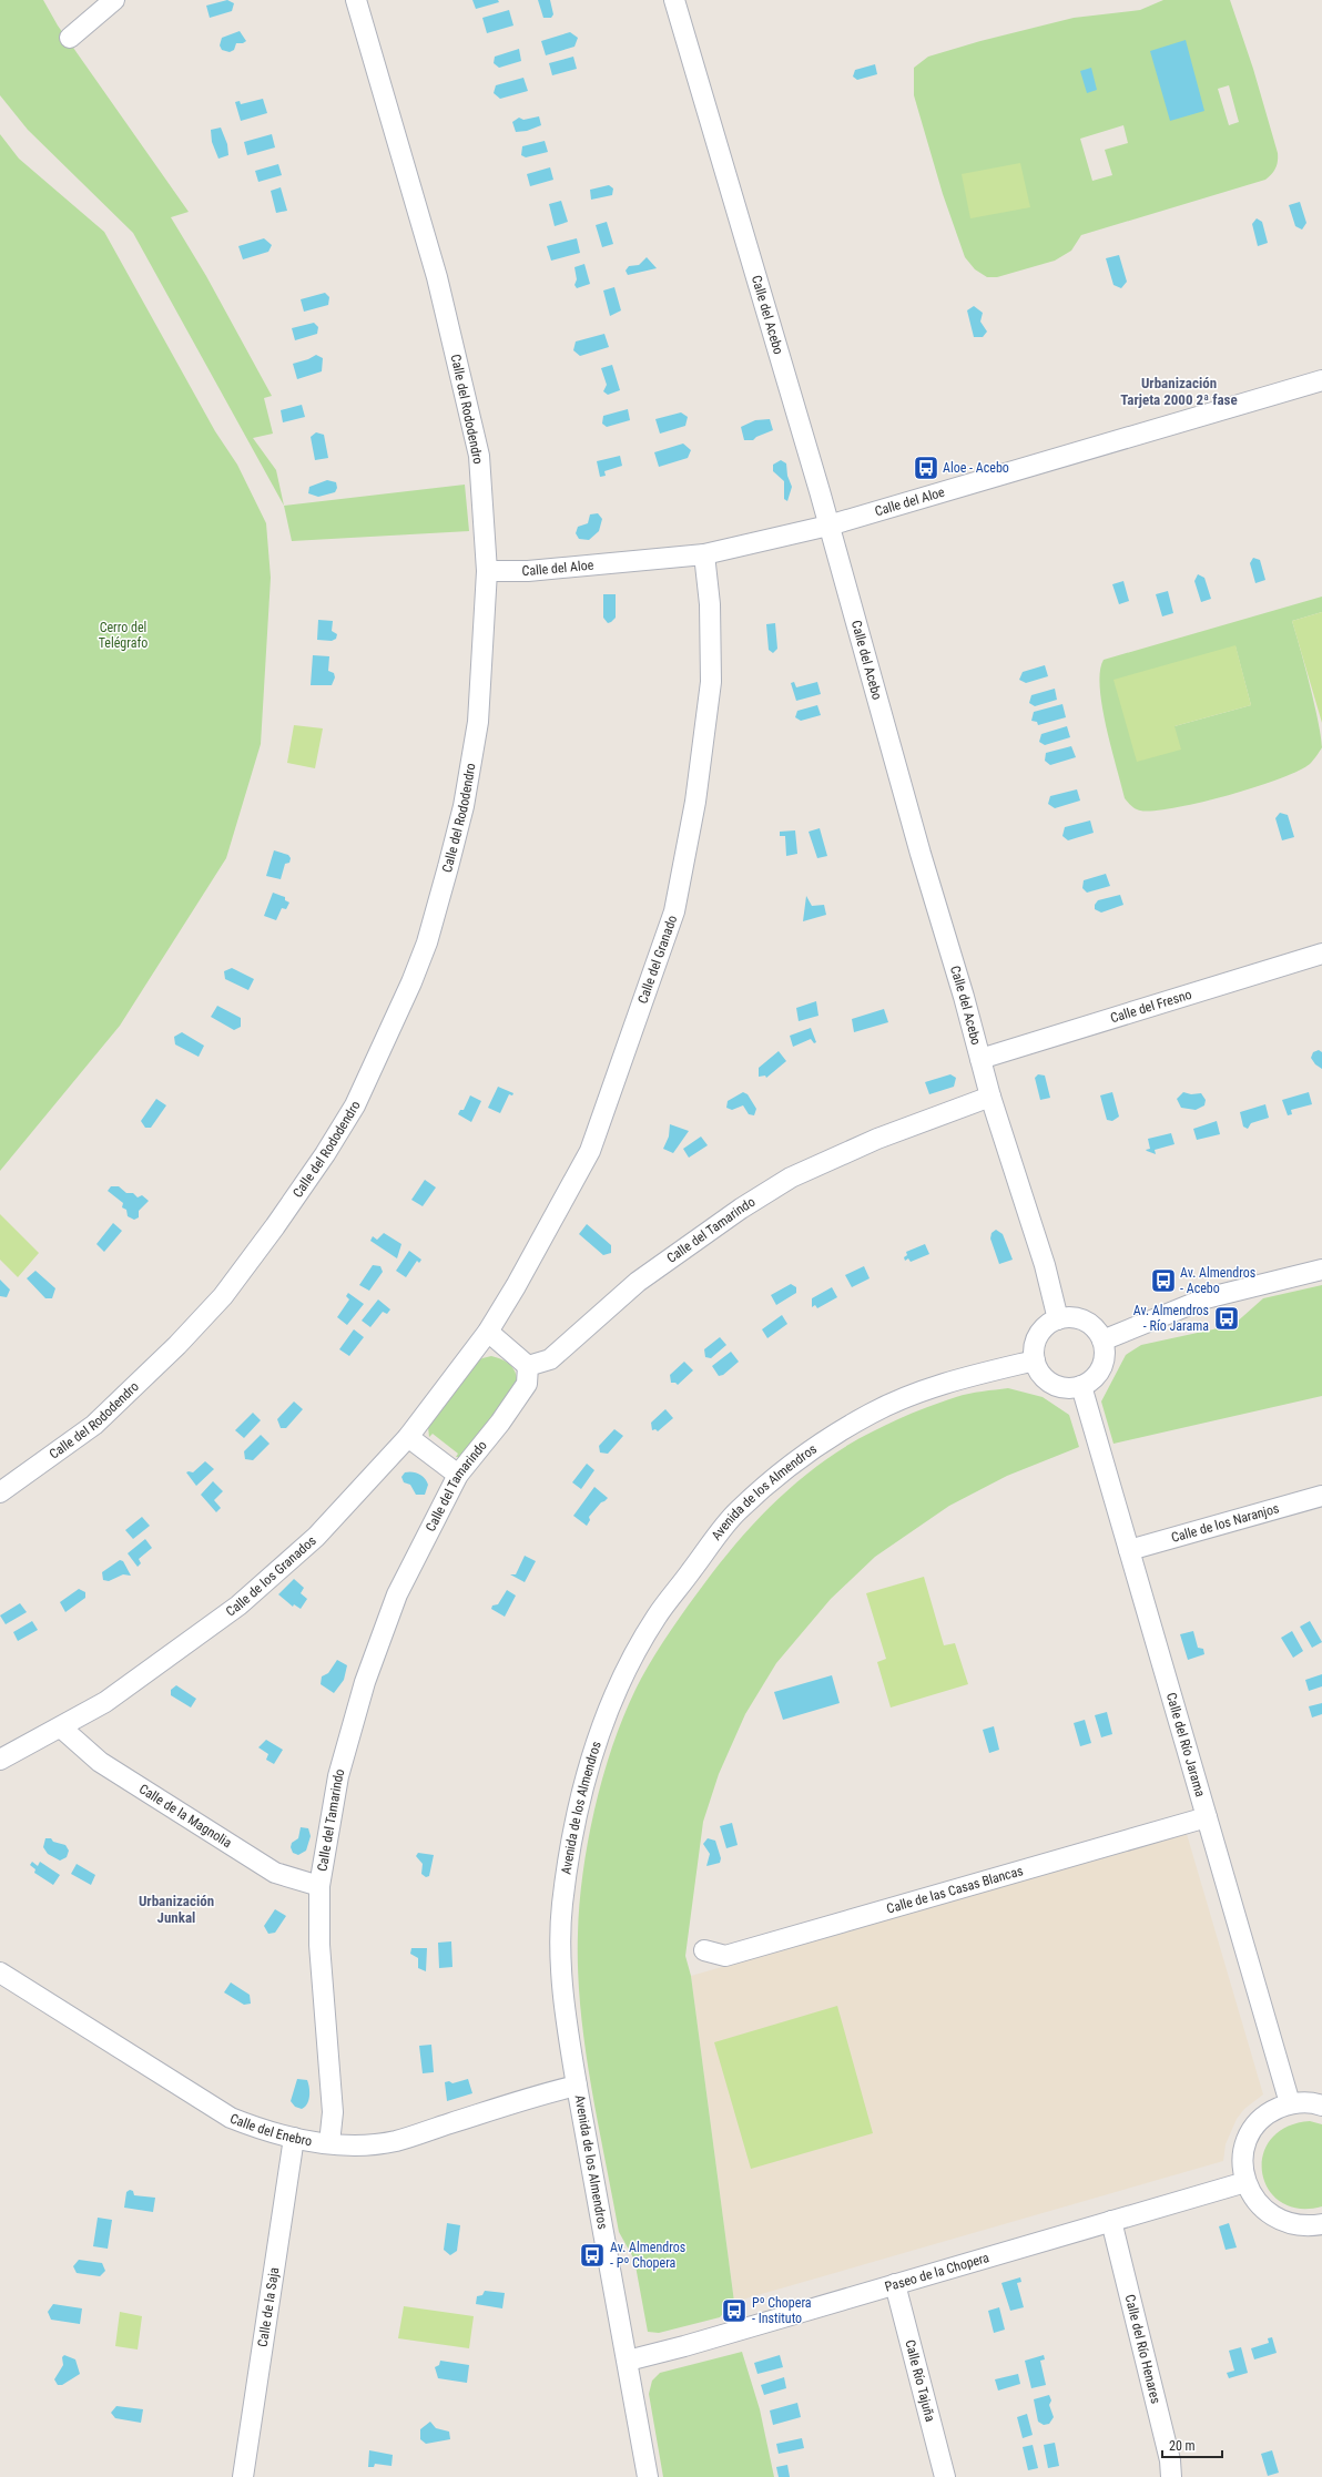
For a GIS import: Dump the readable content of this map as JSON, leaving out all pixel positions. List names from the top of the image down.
{
  "streets": {
    "street": [
      "Calle del Acebo",
      "Calle del Rododendro",
      "Calle del Aloe",
      "Calle del Granado",
      "Calle del Fresno",
      "Calle del Tamarindo",
      "Avenida de los Almendros",
      "Calle de los Naranjos",
      "Calle de los Granados",
      "Calle del Río Jarama",
      "Calle de la Magnolia",
      "Calle de las Casas Blancas",
      "Calle del Enebro",
      "Paseo de la Chopera",
      "Calle de la Saja",
      "Calle del Río Henares",
      "Calle Río Tajuña"
    ]
  },
  "crossings": [
    ["Calle del Acebo", "Calle del Aloe"],
    ["Calle del Acebo", "Calle del Fresno"],
    ["Calle del Acebo", "Calle del Tamarindo"],
    ["Calle del Acebo", "Avenida de los Almendros"],
    ["Calle del Acebo", "Calle del Río Jarama"],
    ["Calle del Rododendro", "Calle del Aloe"],
    ["Calle del Aloe", "Calle del Granado"],
    ["Calle del Granado", "Calle de los Granados"],
    ["Calle del Tamarindo", "Calle de la Magnolia"],
    ["Calle del Tamarindo", "Calle del Enebro"],
    ["Avenida de los Almendros", "Calle del Río Jarama"],
    ["Avenida de los Almendros", "Calle del Enebro"],
    ["Avenida de los Almendros", "Paseo de la Chopera"],
    ["Calle de los Naranjos", "Calle del Río Jarama"],
    ["Calle de los Granados", "Calle de la Magnolia"],
    ["Calle del Río Jarama", "Calle de las Casas Blancas"],
    ["Calle del Enebro", "Calle de la Saja"],
    ["Paseo de la Chopera", "Calle del Río Henares"],
    ["Paseo de la Chopera", "Calle Río Tajuña"]
  ],
  "districts": ["Urbanización Tarjeta 2000 2ª fase", "Urbanización Junkal"],
  "parks": ["Cerro del Telégrafo"],
  "places": {
    "bus stop": [
      "Aloe - Acebo",
      "Av. Almendros - Acebo",
      "Av. Almendros - Río Jarama",
      "Av. Almendros - Pº Chopera",
      "Pº Chopera - Instituto"
    ]
  },
  "scale_bar": "20 m"
}
